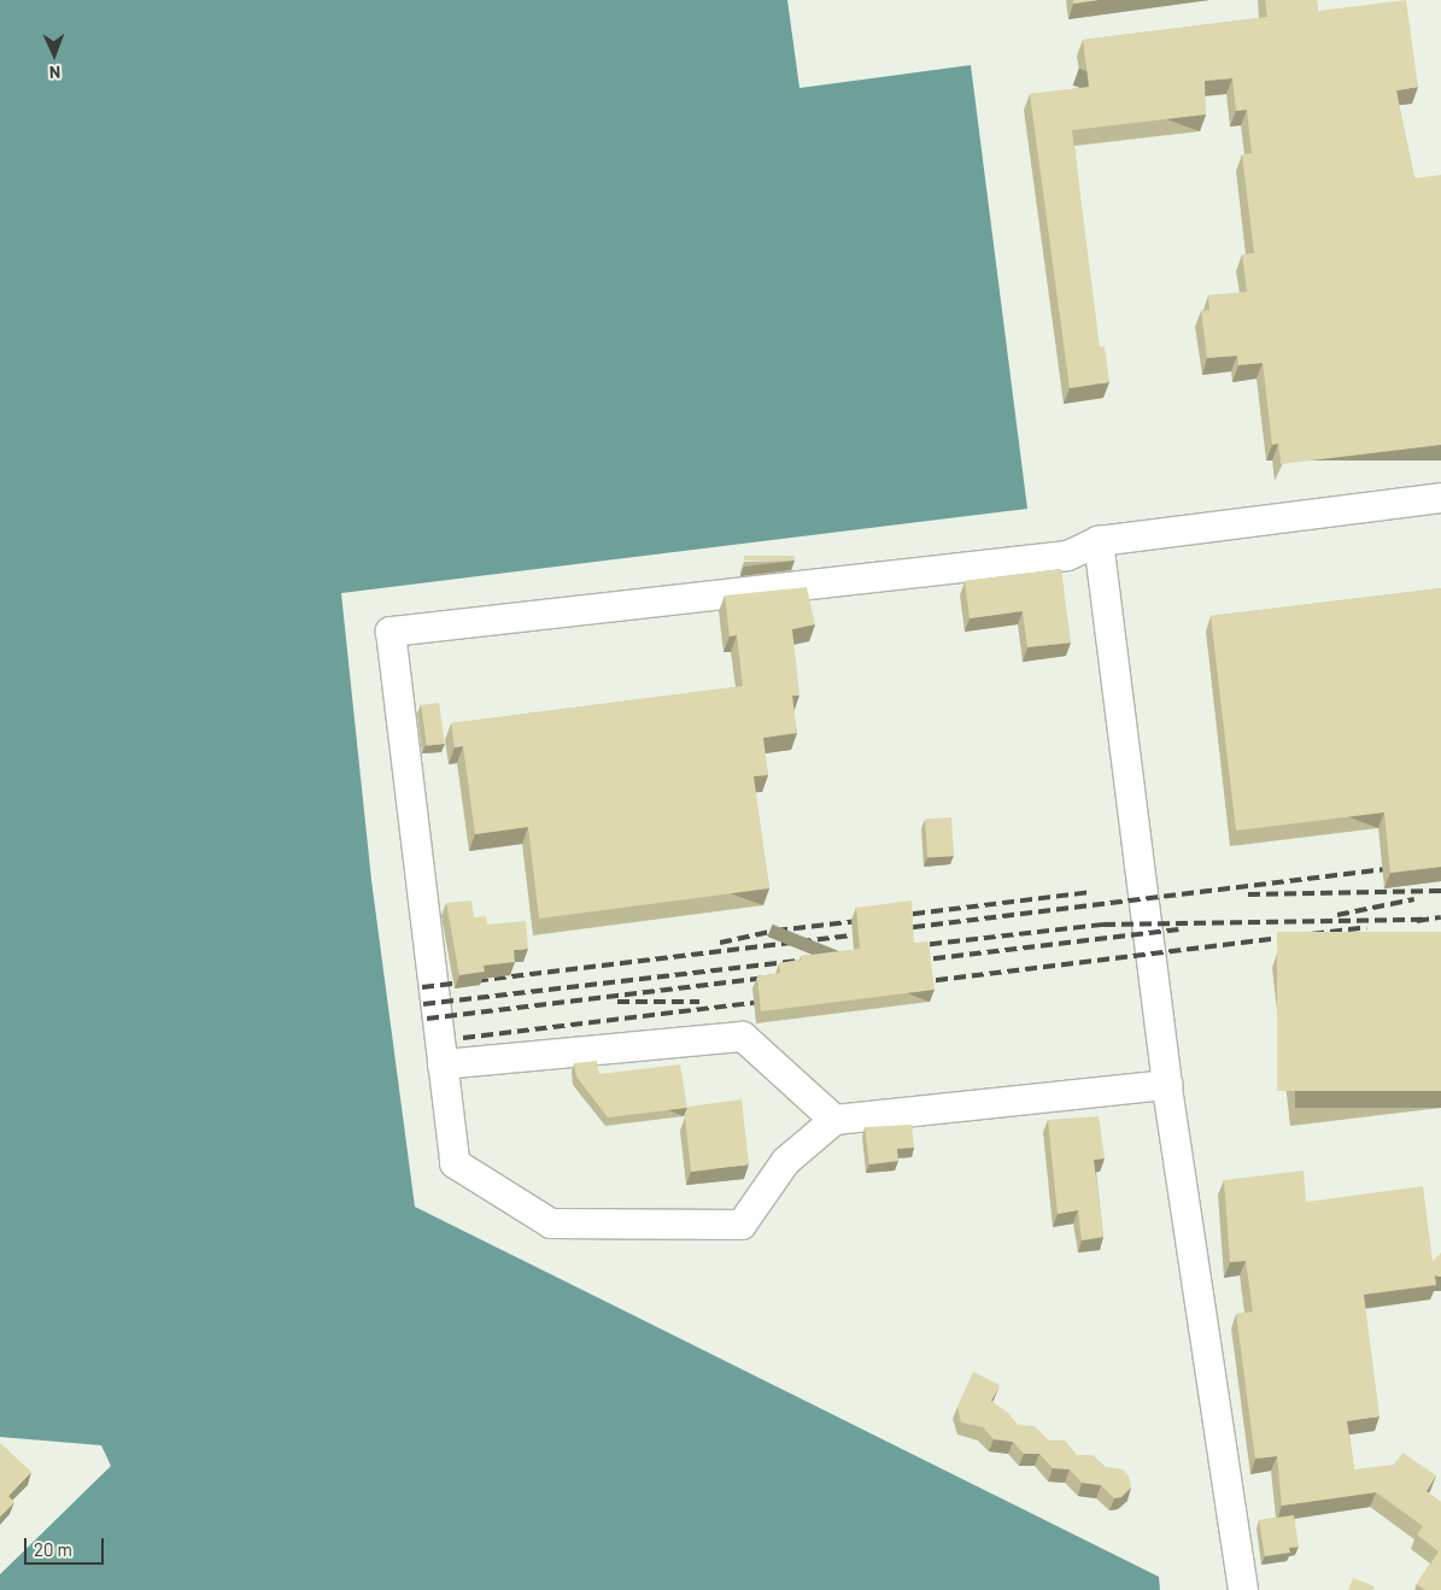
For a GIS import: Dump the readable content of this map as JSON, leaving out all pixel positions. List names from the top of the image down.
{
  "scale_bar": "20 m",
  "north": "bottom"
}
